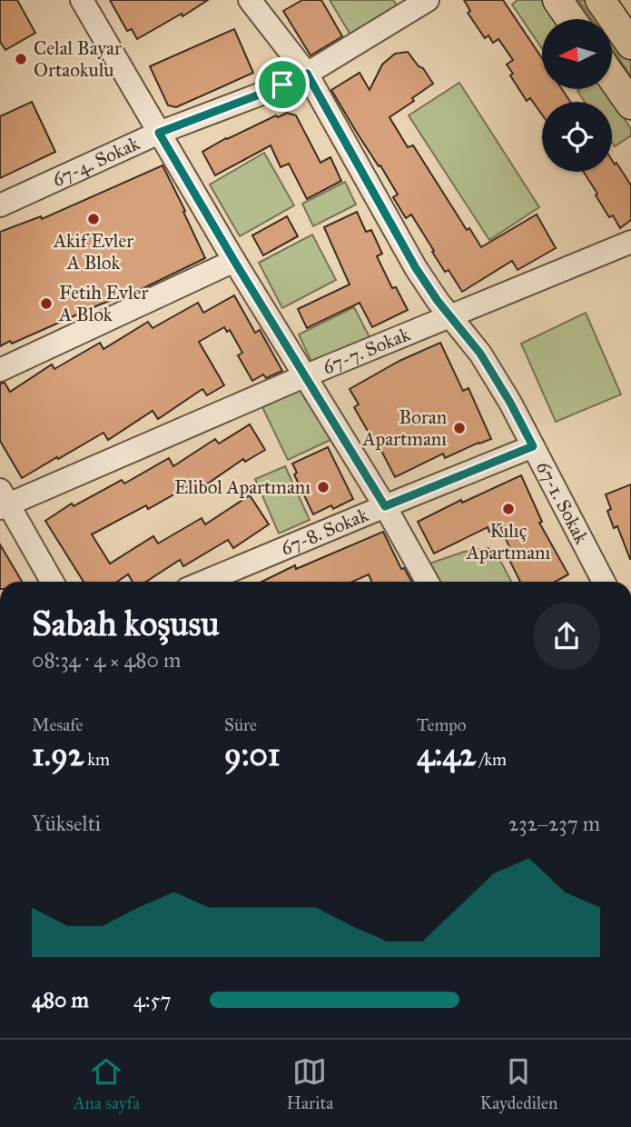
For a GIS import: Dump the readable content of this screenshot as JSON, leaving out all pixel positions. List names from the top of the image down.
{
  "streets": {
    "street": [
      "67-4. Sokak",
      "67-7. Sokak",
      "67-1. Sokak",
      "67-8. Sokak"
    ]
  },
  "crossings": [
    ["67-4. Sokak", "67-1. Sokak"],
    ["67-7. Sokak", "67-1. Sokak"],
    ["67-1. Sokak", "67-8. Sokak"]
  ],
  "places": [
    "Celal Bayar Ortaokulu",
    "Akif Evler A Blok",
    "Fetih Evler A Blok",
    "Boran Apartmanı",
    "Elibol Apartmanı",
    "Kılıç Apartmanı"
  ],
  "north": "left",
  "page": {
    "heading": ["Sabah koşusu", "08:34 · 4 × 480 m"],
    "stats": [
      ["Mesafe", "1.92 km"],
      ["Süre", "9:01"],
      ["Tempo", "4:42 /km"]
    ],
    "chart": ["Yükselti", "232–237 m"],
    "list": [
      {
        "name": "480 m",
        "note": "4:57"
      }
    ],
    "tabs": ["Ana sayfa", "Harita", "Kaydedilen"]
  }
}
